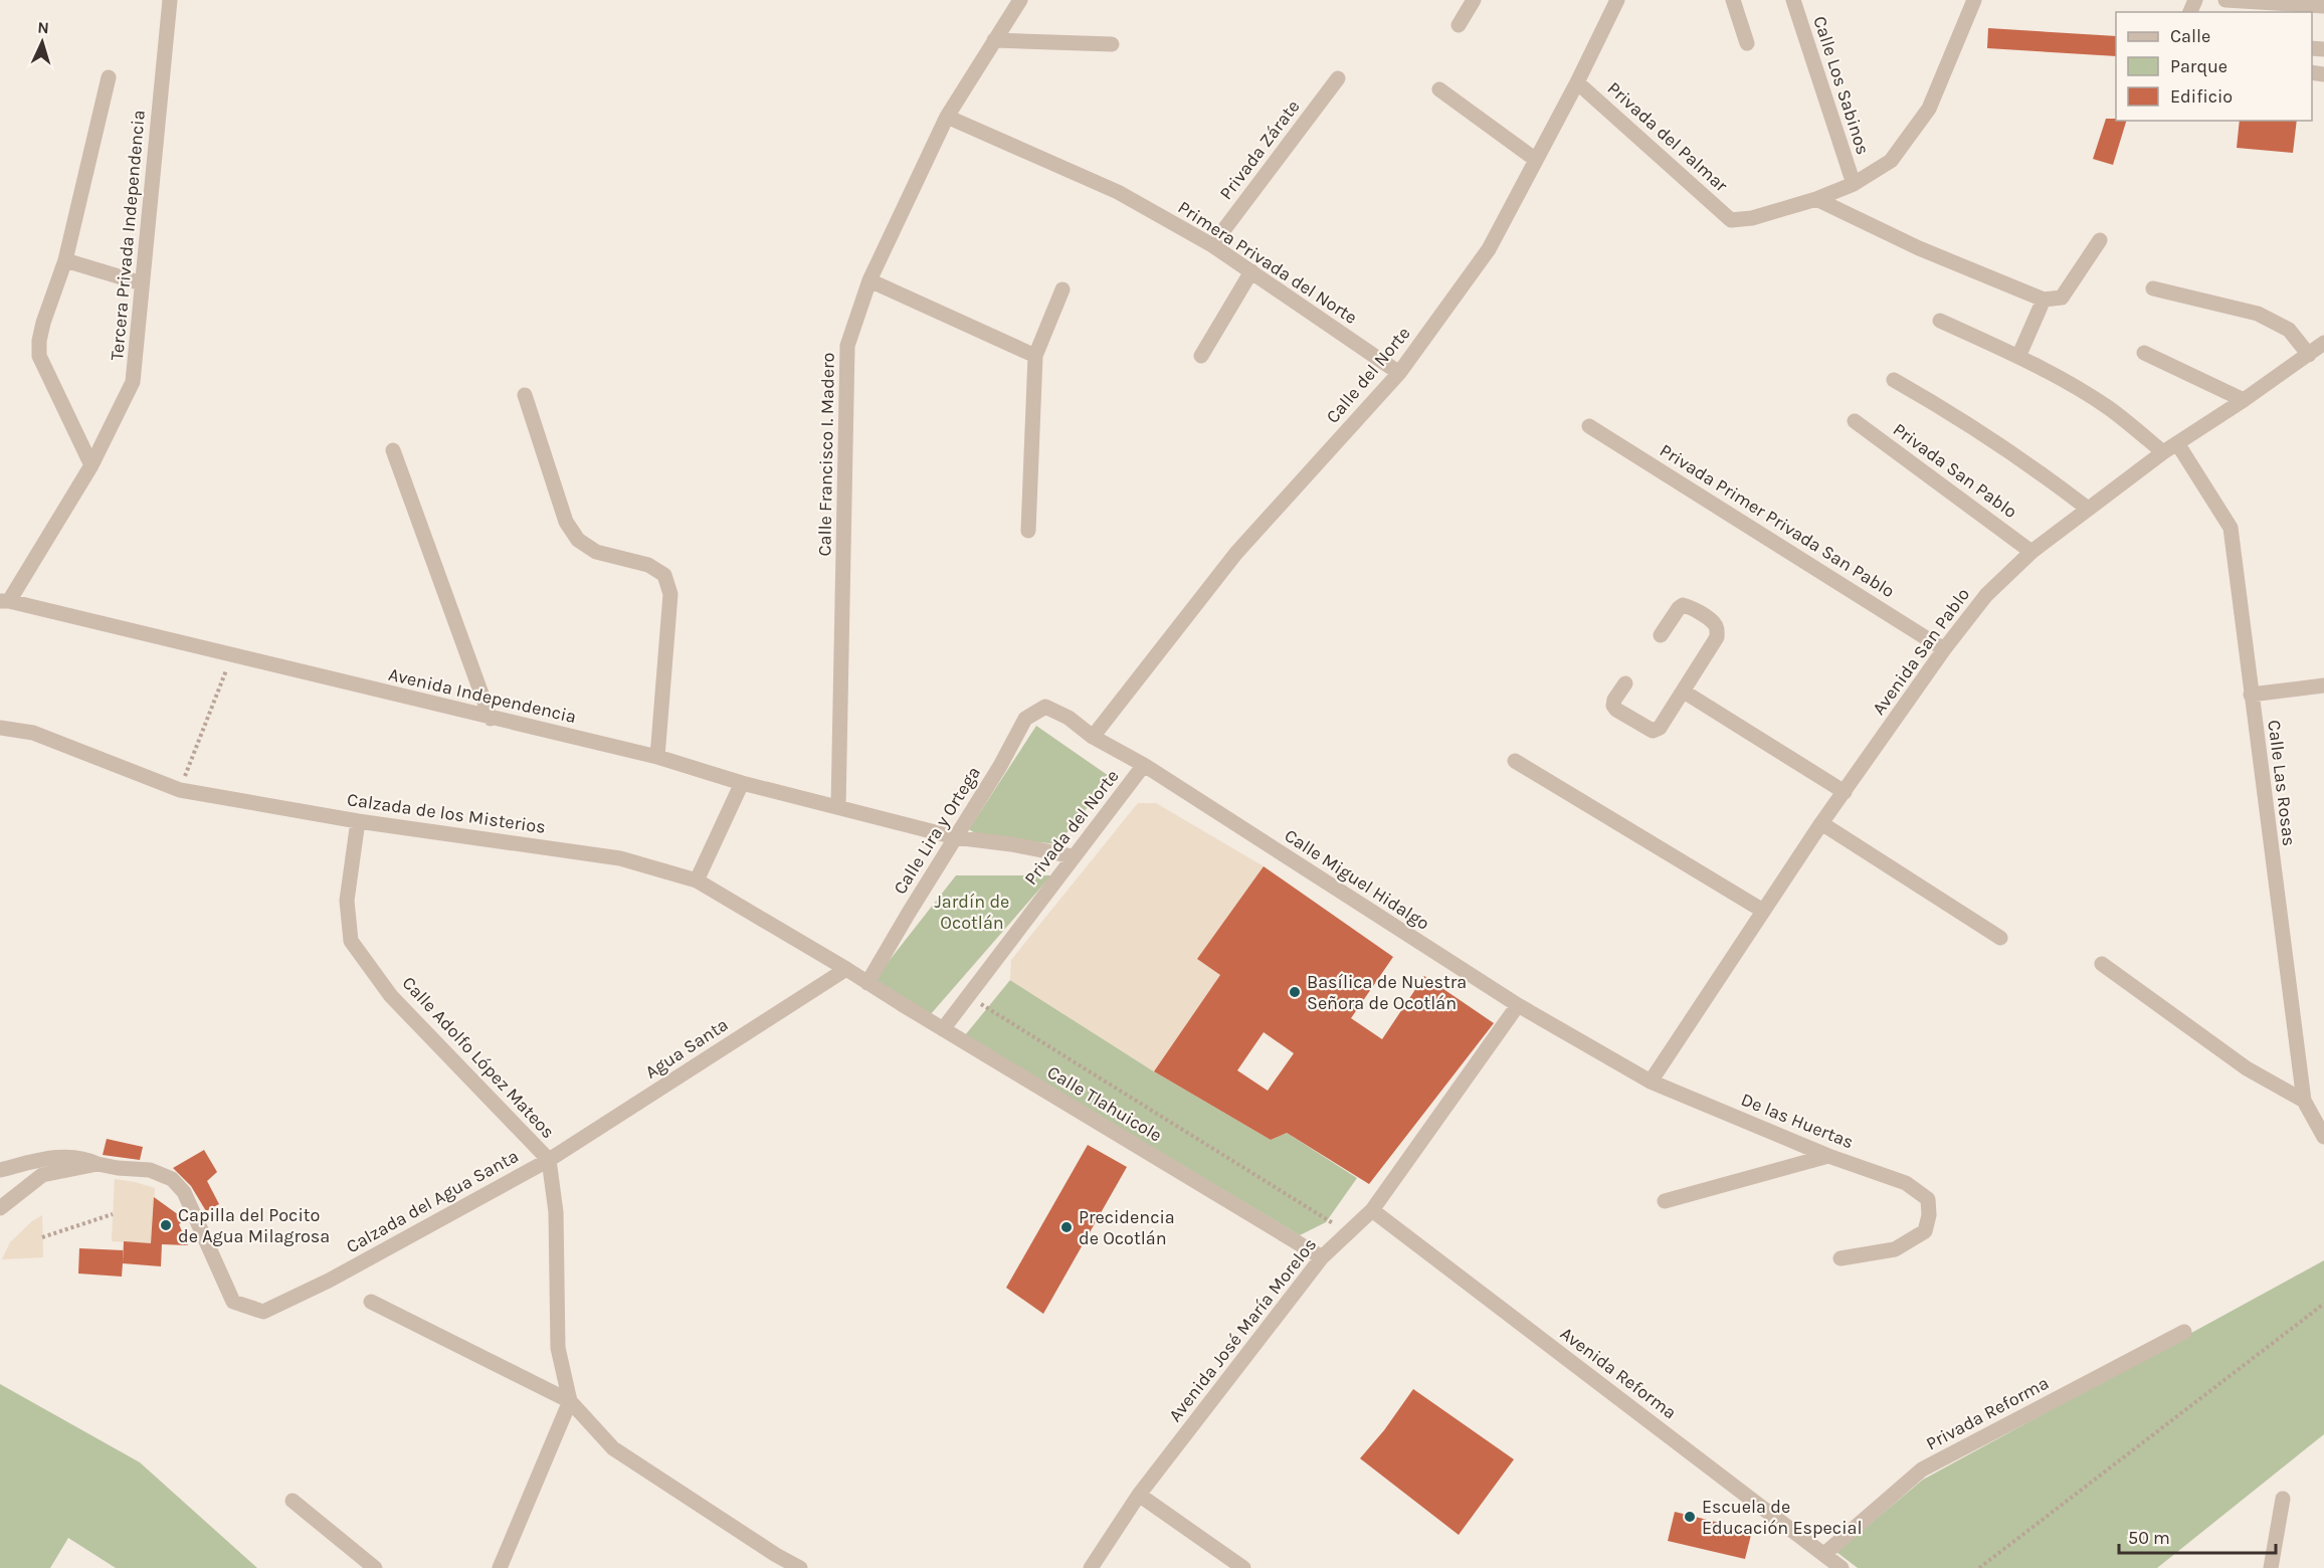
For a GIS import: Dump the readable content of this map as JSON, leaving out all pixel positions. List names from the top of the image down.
{
  "streets": {
    "street": [
      "Calle Los Sabinos",
      "Privada del Palmar",
      "Privada Zárate",
      "Tercera Privada Independencia",
      "Primera Privada del Norte",
      "Calle del Norte",
      "Calle Francisco I. Madero",
      "Privada San Pablo",
      "Privada Primer Privada San Pablo",
      "Avenida San Pablo",
      "Avenida Independencia",
      "Calle Las Rosas",
      "Calzada de los Misterios",
      "Privada del Norte",
      "Calle Lira y Ortega",
      "Calle Miguel Hidalgo",
      "Agua Santa",
      "Calle Adolfo López Mateos",
      "Calle Tlahuicole",
      "De las Huertas",
      "Calzada del Agua Santa",
      "Avenida José María Morelos",
      "Avenida Reforma",
      "Privada Reforma"
    ]
  },
  "crossings": [
    ["Privada del Palmar", "Calle del Norte"],
    ["Privada Zárate", "Primera Privada del Norte"],
    ["Tercera Privada Independencia", "Avenida Independencia"],
    ["Primera Privada del Norte", "Calle del Norte"],
    ["Primera Privada del Norte", "Calle Francisco I. Madero"],
    ["Calle del Norte", "Calle Miguel Hidalgo"],
    ["Calle Francisco I. Madero", "Avenida Independencia"],
    ["Privada San Pablo", "Avenida San Pablo"],
    ["Privada Primer Privada San Pablo", "Avenida San Pablo"],
    ["Avenida San Pablo", "Calle Las Rosas"],
    ["Avenida San Pablo", "Calle Miguel Hidalgo"],
    ["Avenida San Pablo", "De las Huertas"],
    ["Avenida Independencia", "Privada del Norte"],
    ["Avenida Independencia", "Calle Lira y Ortega"],
    ["Calzada de los Misterios", "Calle Lira y Ortega"],
    ["Calzada de los Misterios", "Agua Santa"],
    ["Calzada de los Misterios", "Calle Adolfo López Mateos"],
    ["Calzada de los Misterios", "Calle Tlahuicole"],
    ["Privada del Norte", "Calle Miguel Hidalgo"],
    ["Privada del Norte", "Calle Tlahuicole"],
    ["Calle Lira y Ortega", "Calle Miguel Hidalgo"],
    ["Calle Lira y Ortega", "Calle Tlahuicole"],
    ["Calle Miguel Hidalgo", "De las Huertas"],
    ["Calle Miguel Hidalgo", "Avenida José María Morelos"],
    ["Agua Santa", "Calle Adolfo López Mateos"],
    ["Agua Santa", "Calzada del Agua Santa"],
    ["Calle Adolfo López Mateos", "Calzada del Agua Santa"],
    ["Calle Tlahuicole", "Avenida José María Morelos"],
    ["Avenida José María Morelos", "Avenida Reforma"],
    ["Avenida Reforma", "Privada Reforma"]
  ],
  "parks": ["Jardín de Ocotlán"],
  "places": [
    "Basílica de Nuestra Señora de Ocotlán",
    "Capilla del Pocito de Agua Milagrosa",
    "Precidencia de Ocotlán",
    "Escuela de Educación Especial"
  ],
  "legend": ["Calle", "Parque", "Edificio"],
  "scale_bar": "50 m",
  "north": "top"
}
